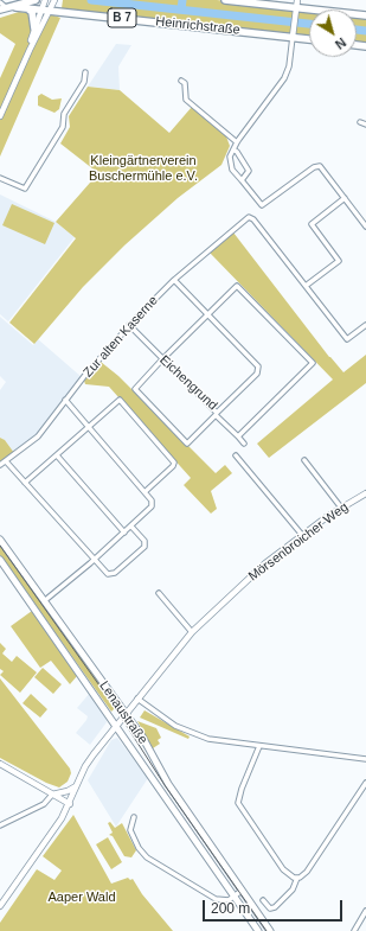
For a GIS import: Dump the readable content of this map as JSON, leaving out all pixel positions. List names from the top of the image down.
{
  "streets": {
    "main road": ["B 7", "Heinrichstraße", "Lenaustraße"],
    "street": ["Zur alten Kaserne", "Eichengrund", "Mörsenbroicher Weg"]
  },
  "crossings": [
    ["B 7", "Heinrichstraße"],
    ["Zur alten Kaserne", "Eichengrund"],
    ["Mörsenbroicher Weg", "Lenaustraße"]
  ],
  "parks": ["Kleingärtnerverein Buschermühle e.V.", "Aaper Wald"],
  "scale_bar": "200 m",
  "north": "bottom right"
}
